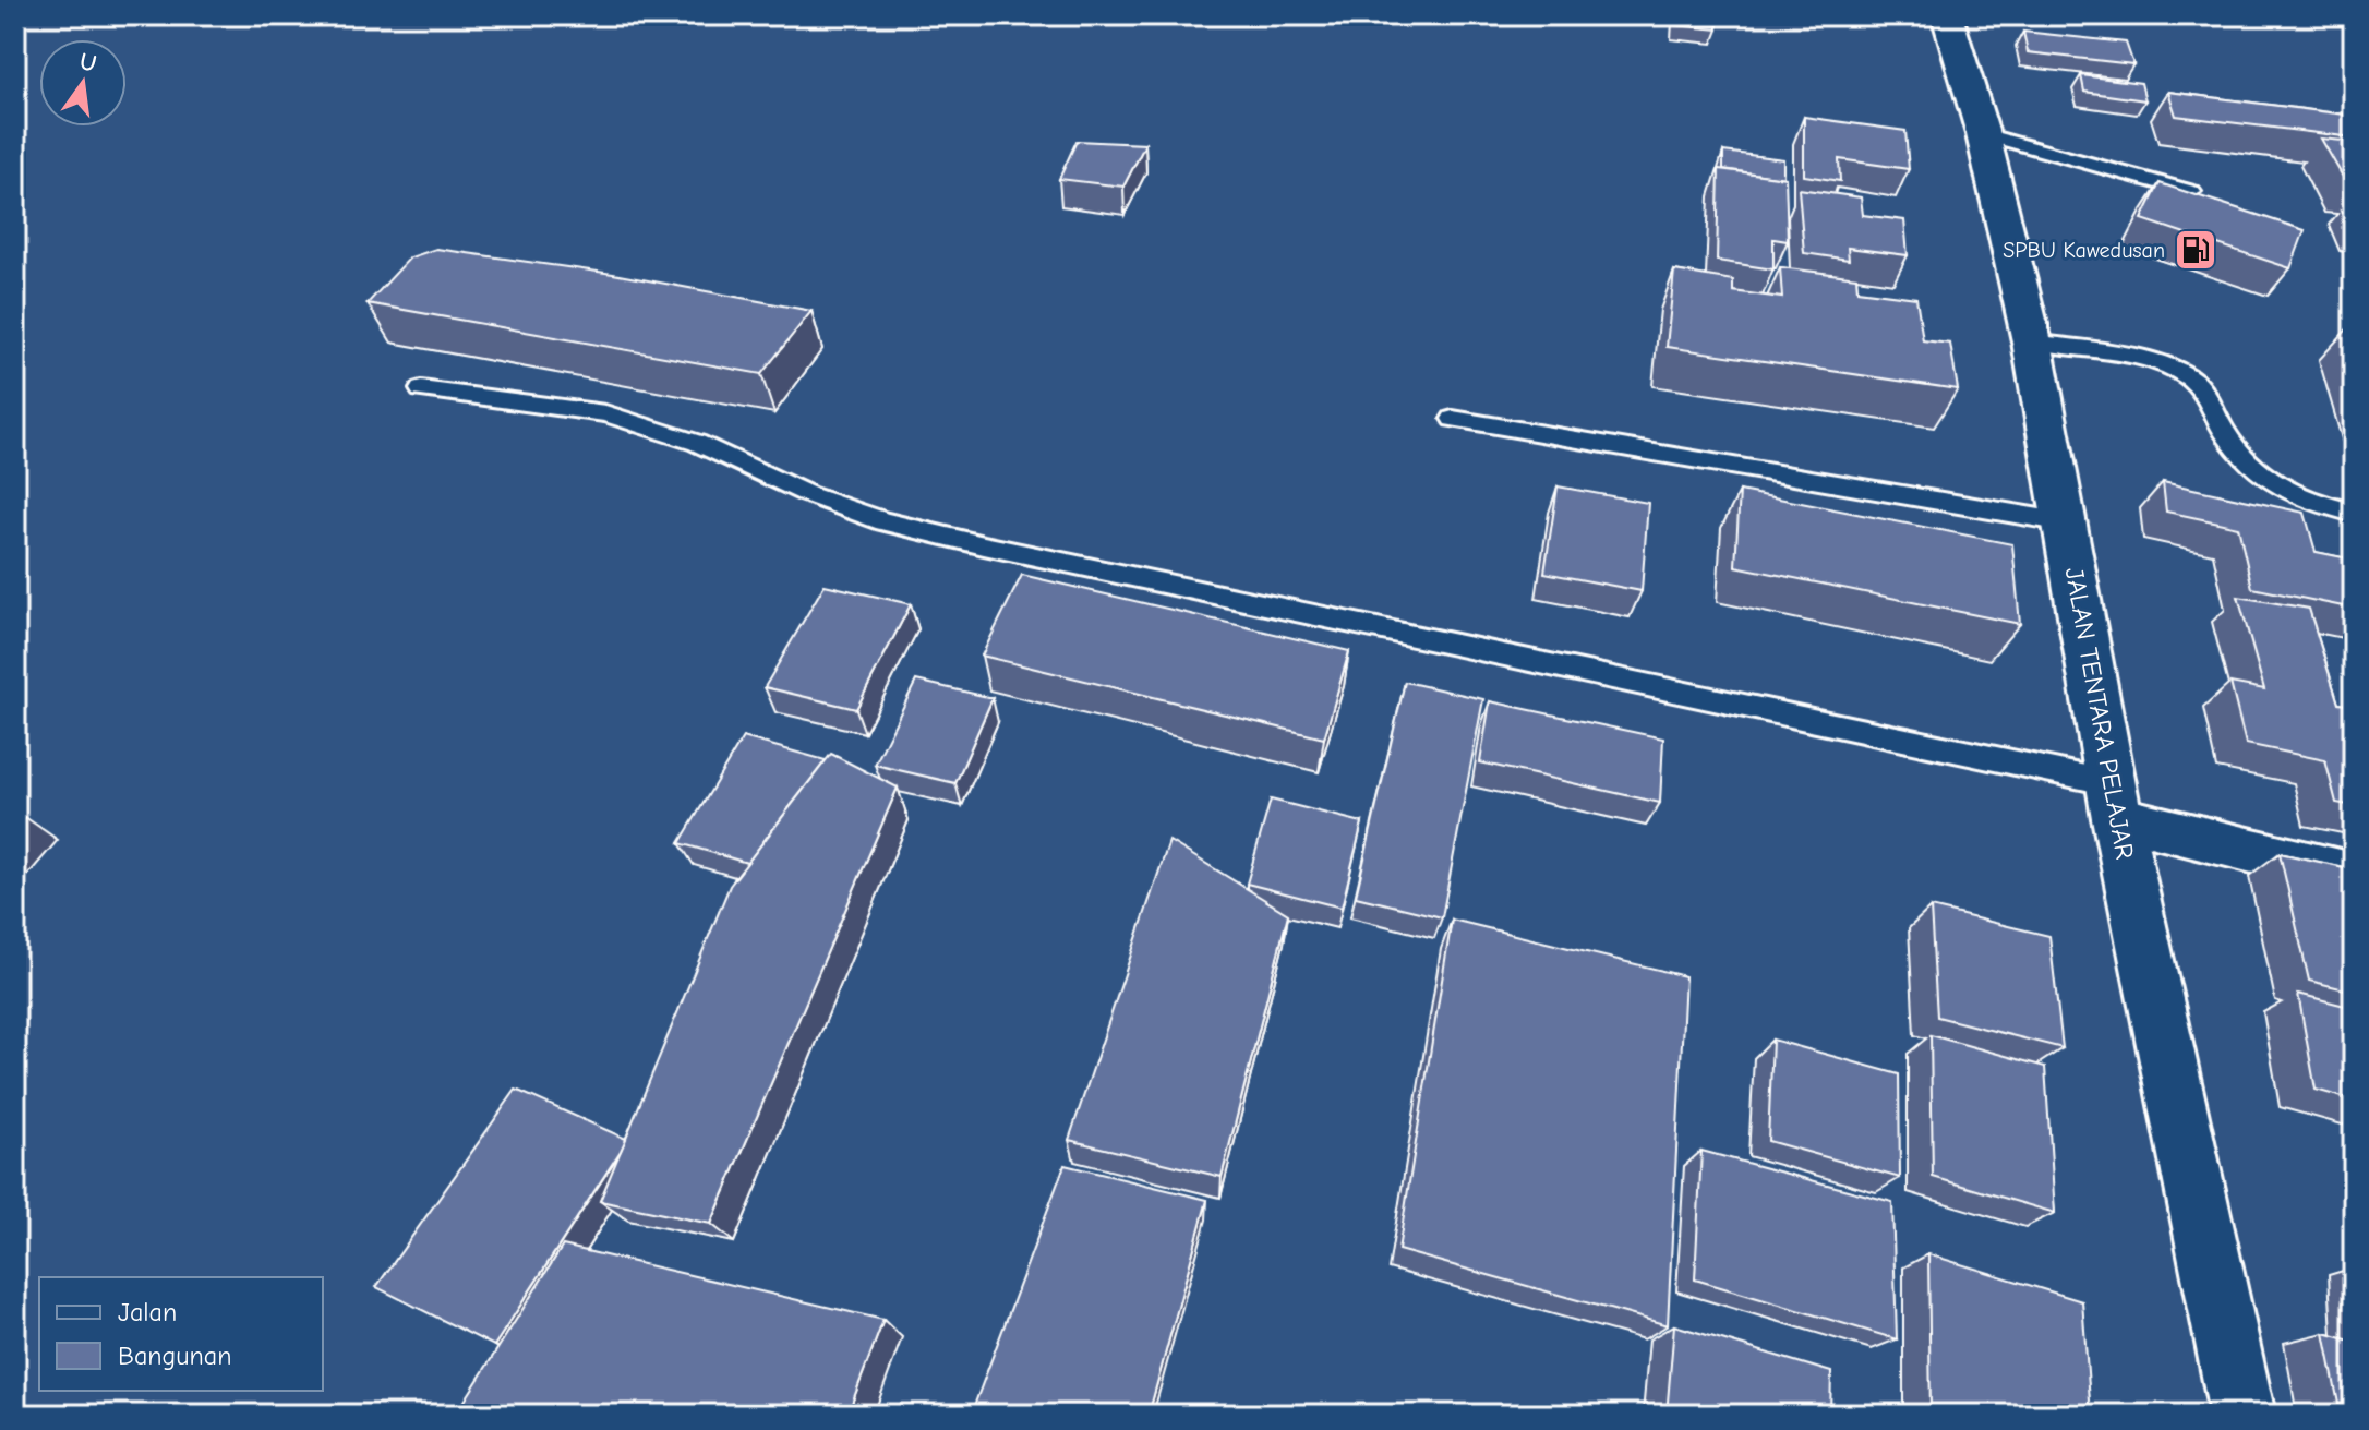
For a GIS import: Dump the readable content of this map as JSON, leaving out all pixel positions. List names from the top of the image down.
{
  "streets": {
    "main road": ["JALAN TENTARA PELAJAR"]
  },
  "places": {
    "fuel station": ["SPBU Kawedusan"]
  },
  "legend": ["Jalan", "Bangunan"],
  "north": "top"
}
